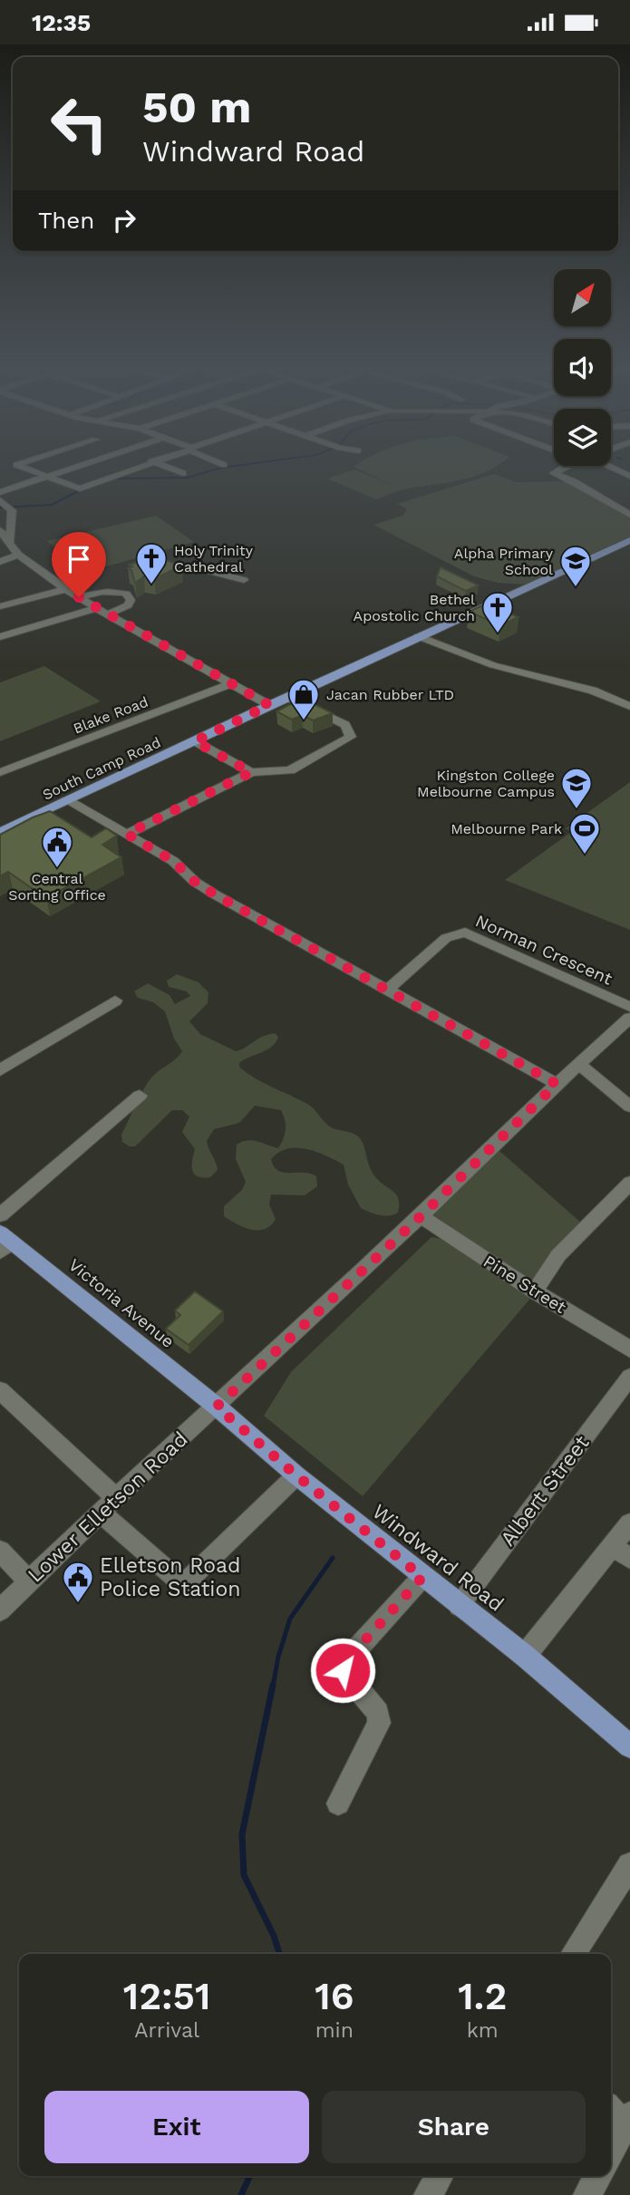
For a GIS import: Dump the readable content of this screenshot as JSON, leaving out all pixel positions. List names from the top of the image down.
{
  "streets": {
    "main road": ["South Camp Road", "Victoria Avenue", "Windward Road"],
    "street": [
      "Blake Road",
      "Norman Crescent",
      "Pine Street",
      "Albert Street",
      "Lower Elletson Road"
    ]
  },
  "crossings": [
    ["Pine Street", "Lower Elletson Road"],
    ["Victoria Avenue", "Lower Elletson Road"],
    ["Victoria Avenue", "Windward Road"],
    ["Albert Street", "Windward Road"],
    ["Lower Elletson Road", "Windward Road"]
  ],
  "places": {
    "church": ["Holy Trinity Cathedral", "Bethel Apostolic Church"],
    "school or university": ["Alpha Primary School", "Kingston College Melbourne Campus"],
    "shop": ["Jacan Rubber LTD"],
    "sports": ["Melbourne Park"],
    "public building": ["Central Sorting Office", "Elletson Road Police Station"]
  },
  "north": "top right",
  "page": {
    "status": "12:35",
    "turn": ["50 m", "Windward Road"],
    "then": "Then",
    "eta": [
      "12:51",
      "Arrival",
      "16",
      "min",
      "1.2",
      "km"
    ],
    "buttons": ["Exit", "Share"]
  }
}
